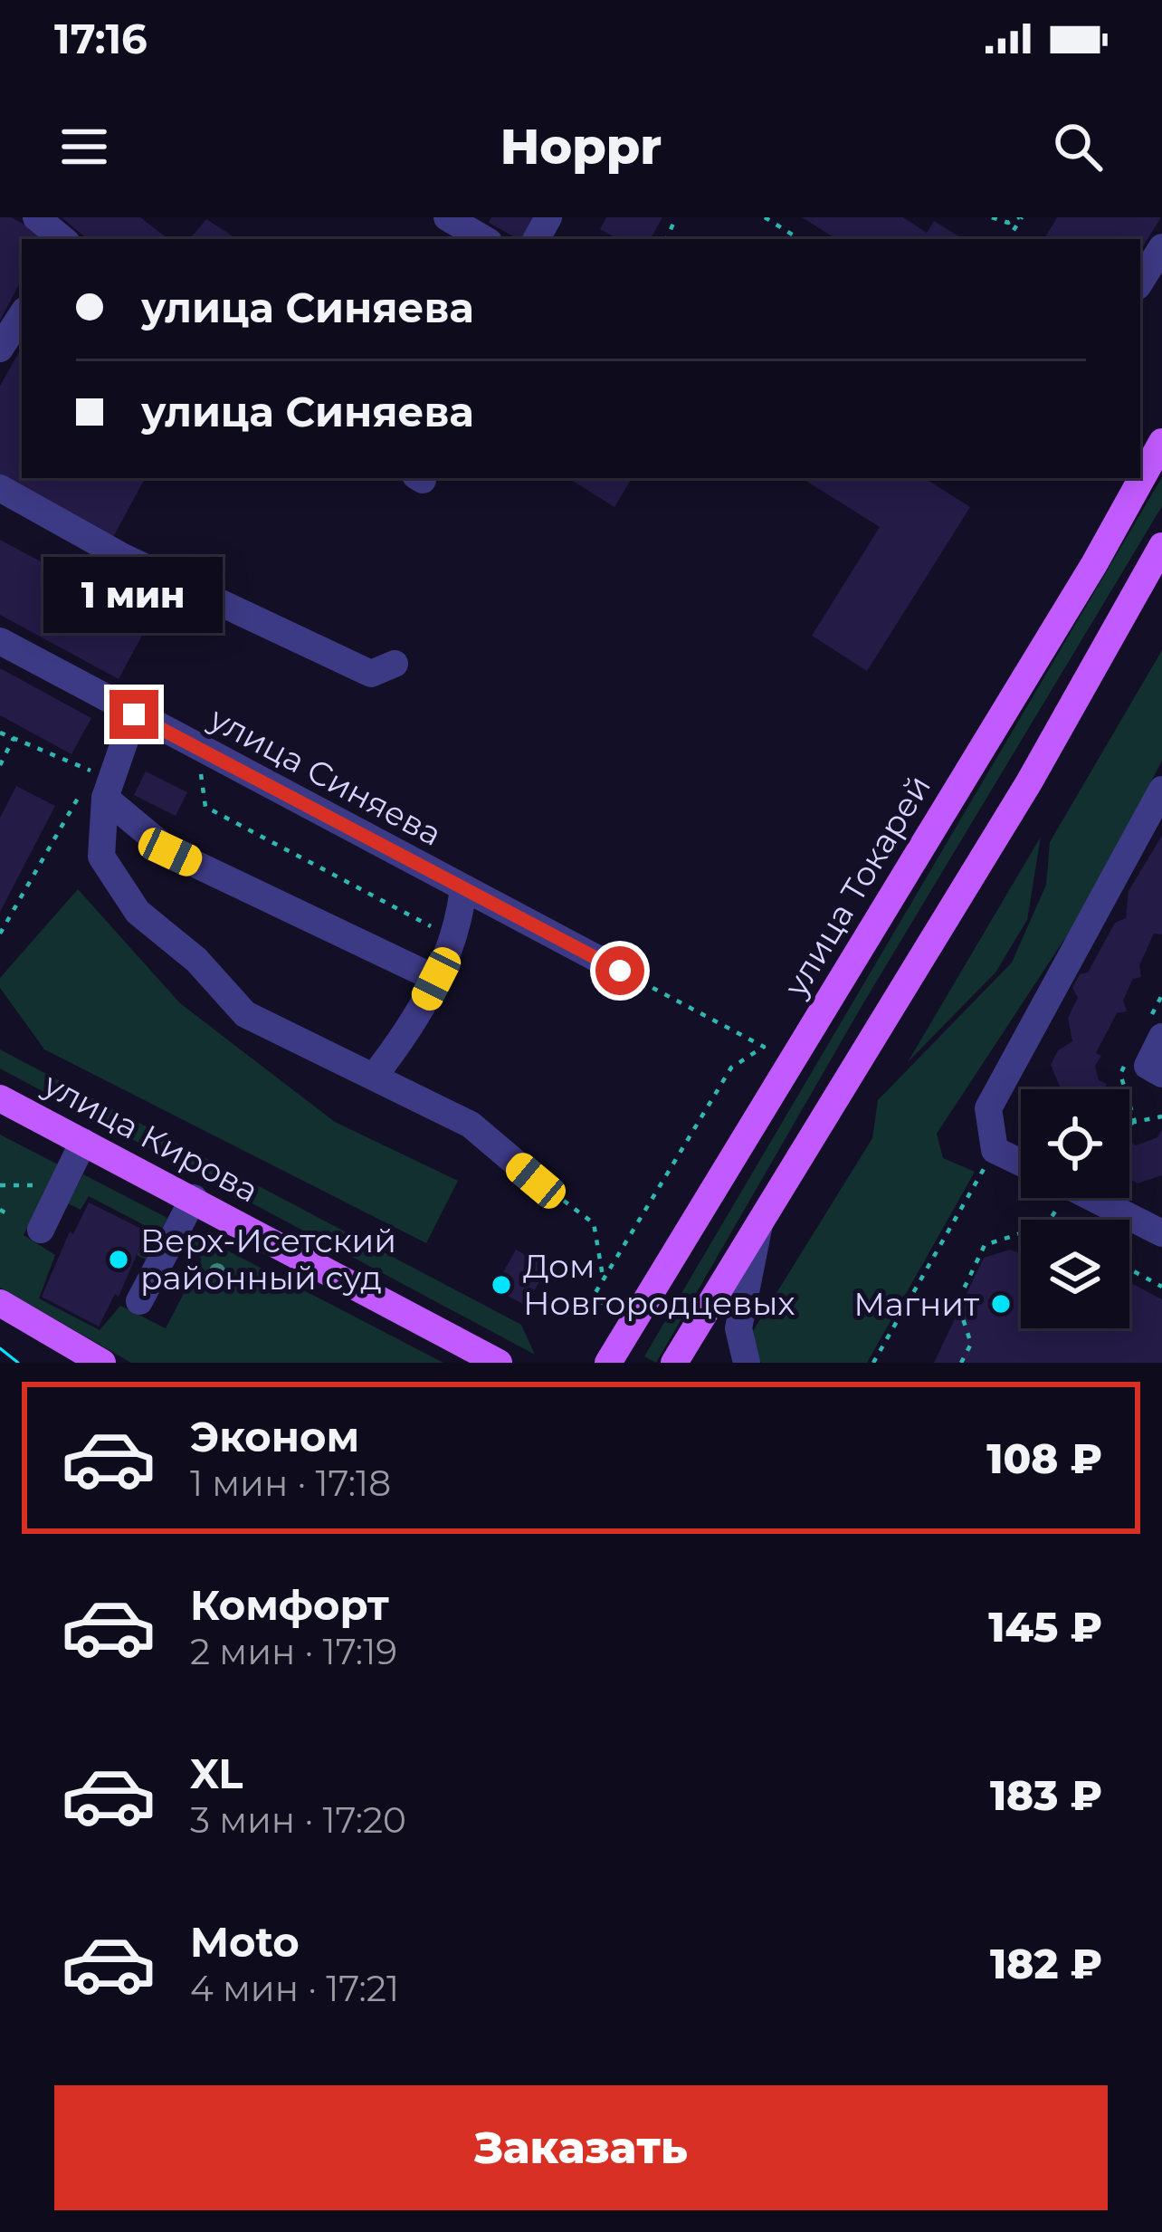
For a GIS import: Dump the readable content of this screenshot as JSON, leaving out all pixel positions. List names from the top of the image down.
{
  "streets": {
    "main road": ["улица Токарей", "улица Кирова"],
    "street": ["улица Синяева"]
  },
  "places": ["Верх-Исетский районный суд", "Дом Новгородцевых", "Магнит"],
  "page": {
    "status": "17:16",
    "header": "Hoppr",
    "banner": ["улица Синяева", "улица Синяева"],
    "bubble": "1 мин",
    "list": [
      {
        "name": "Эконом",
        "note": "1 мин · 17:18",
        "value": "108 ₽"
      },
      {
        "name": "Комфорт",
        "note": "2 мин · 17:19",
        "value": "145 ₽"
      },
      {
        "name": "XL",
        "note": "3 мин · 17:20",
        "value": "183 ₽"
      },
      {
        "name": "Moto",
        "note": "4 мин · 17:21",
        "value": "182 ₽"
      }
    ],
    "buttons": "Заказать"
  }
}
